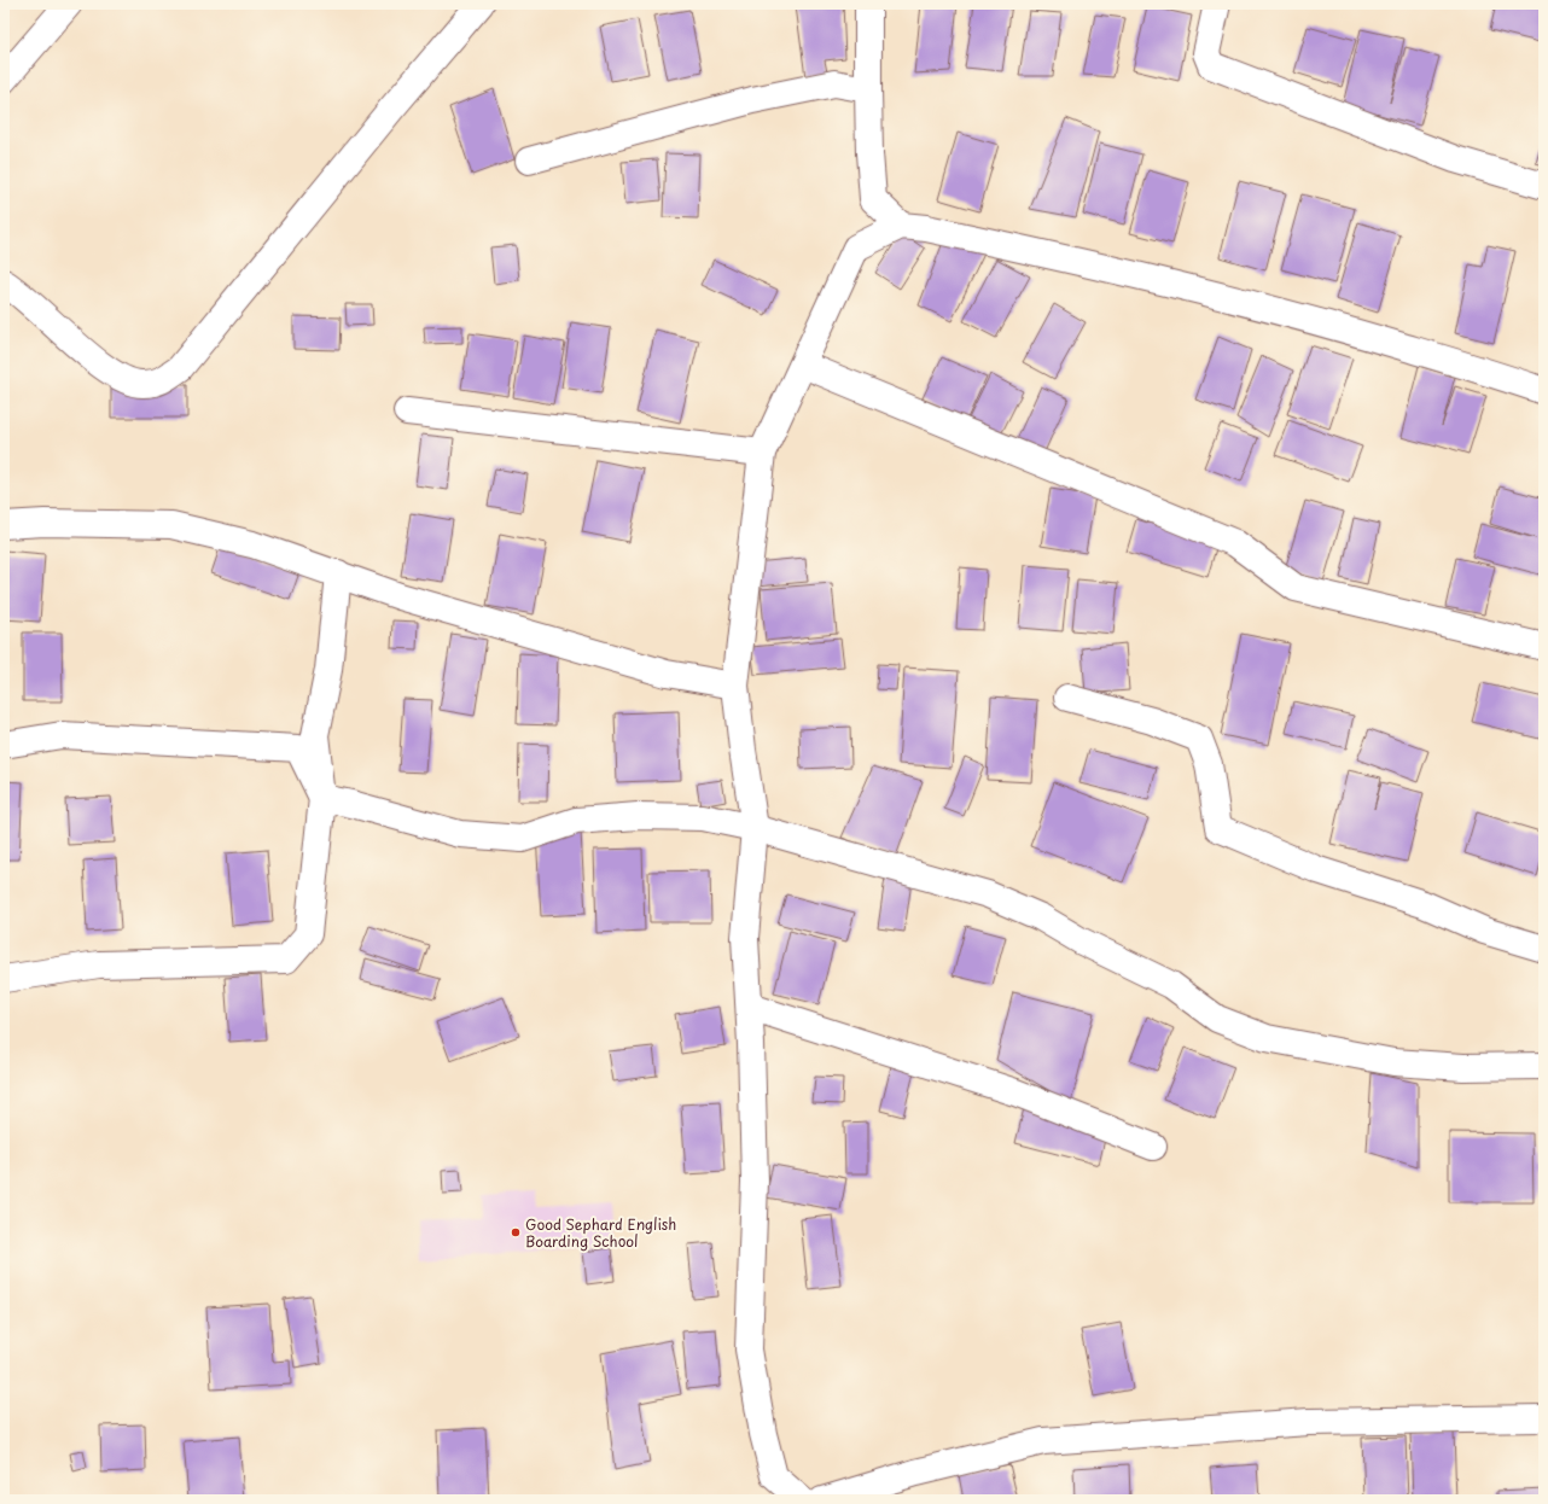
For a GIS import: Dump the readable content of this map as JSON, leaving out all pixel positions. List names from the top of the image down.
{
  "places": ["Good Sephard English Boarding School"]
}
